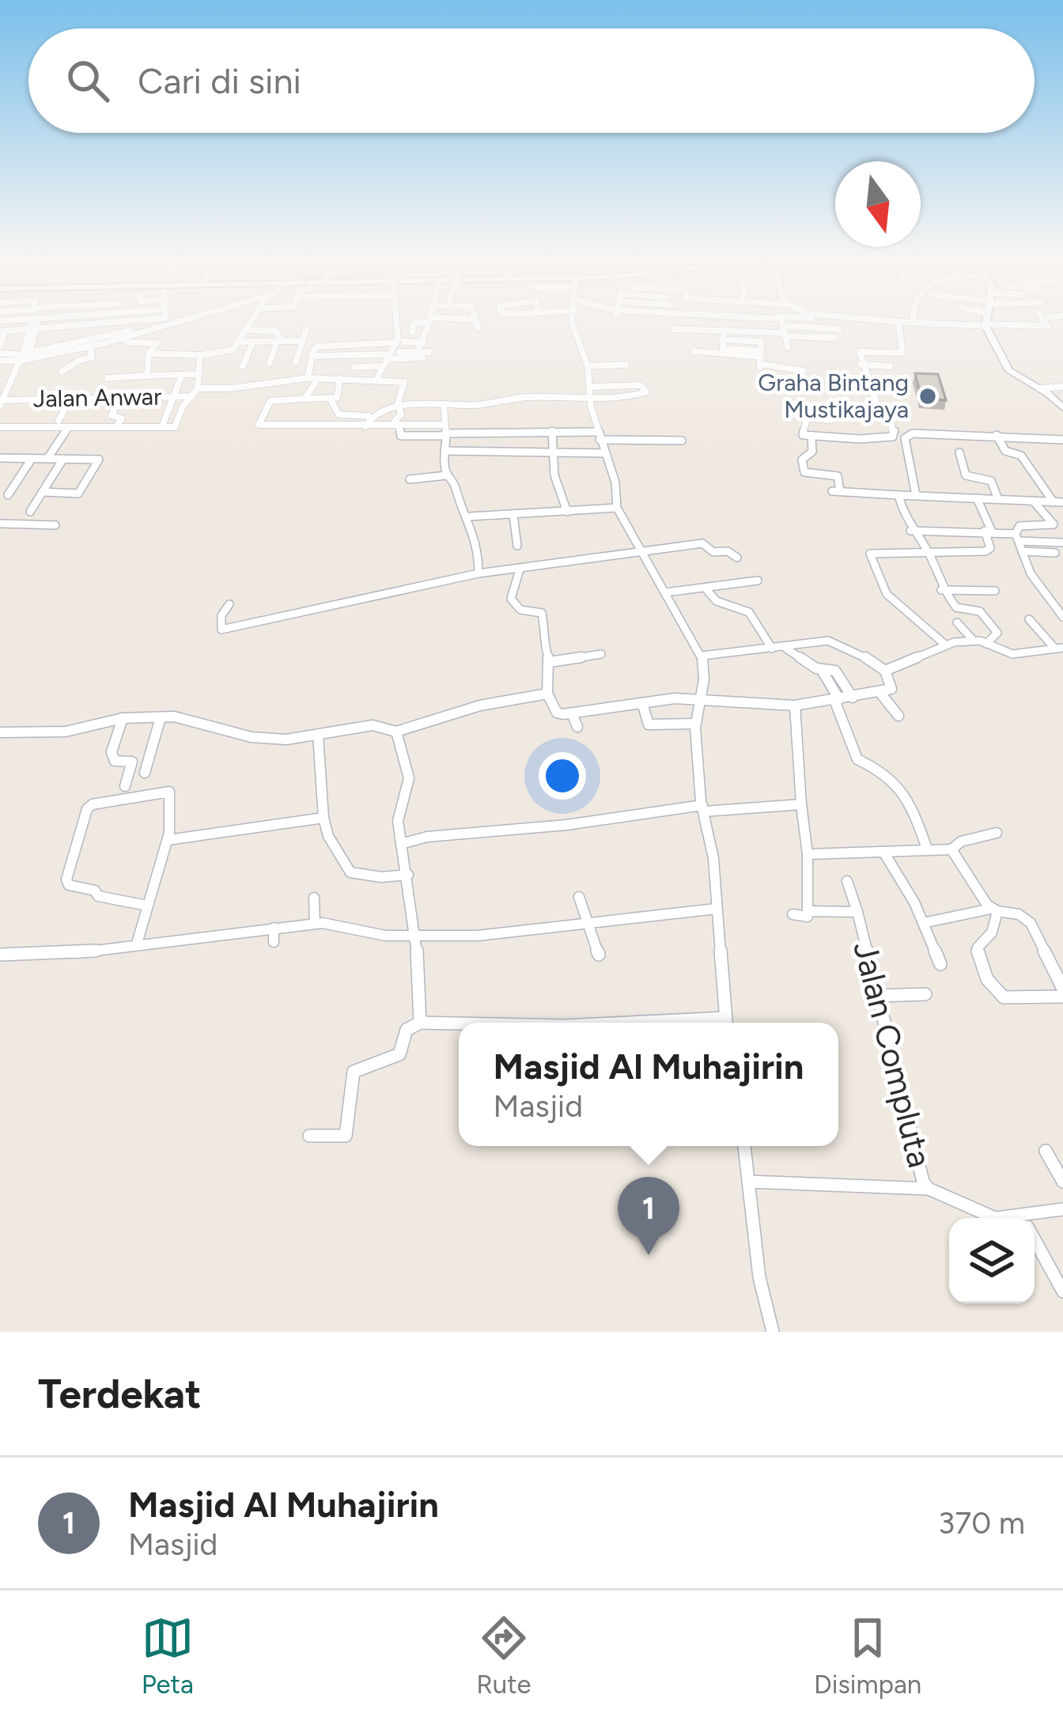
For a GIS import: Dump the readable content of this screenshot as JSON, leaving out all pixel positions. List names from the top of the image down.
{
  "streets": {
    "street": ["Jalan Anwar", "Jalan Compluta"]
  },
  "places": ["Graha Bintang Mustikajaya"],
  "north": "bottom",
  "page": {
    "search": "Cari di sini",
    "popup": ["Masjid Al Muhajirin", "Masjid"],
    "pins": "1",
    "heading": "Terdekat",
    "list": [
      {
        "mark": "1",
        "name": "Masjid Al Muhajirin",
        "note": "Masjid",
        "value": "370 m"
      }
    ],
    "nav": ["Peta", "Rute", "Disimpan"]
  }
}
